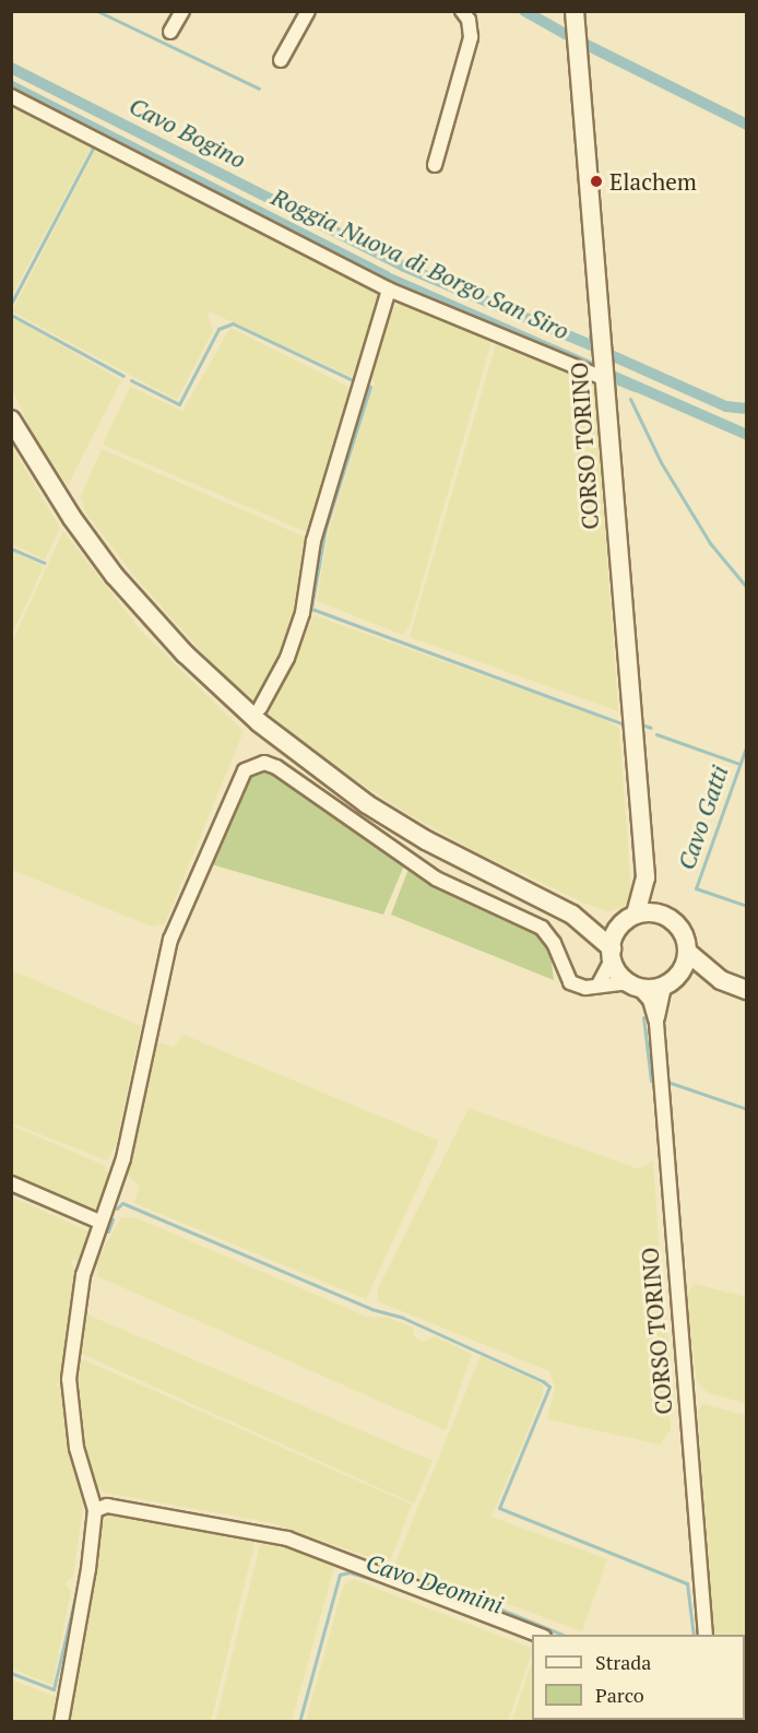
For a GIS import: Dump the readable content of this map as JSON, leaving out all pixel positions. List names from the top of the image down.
{
  "streets": {
    "main road": ["CORSO TORINO"]
  },
  "water": [
    "Cavo Bogino",
    "Roggia Nuova di Borgo San Siro",
    "Cavo Gatti",
    "Cavo Deomini"
  ],
  "places": ["Elachem"],
  "legend": ["Strada", "Parco"]
}
